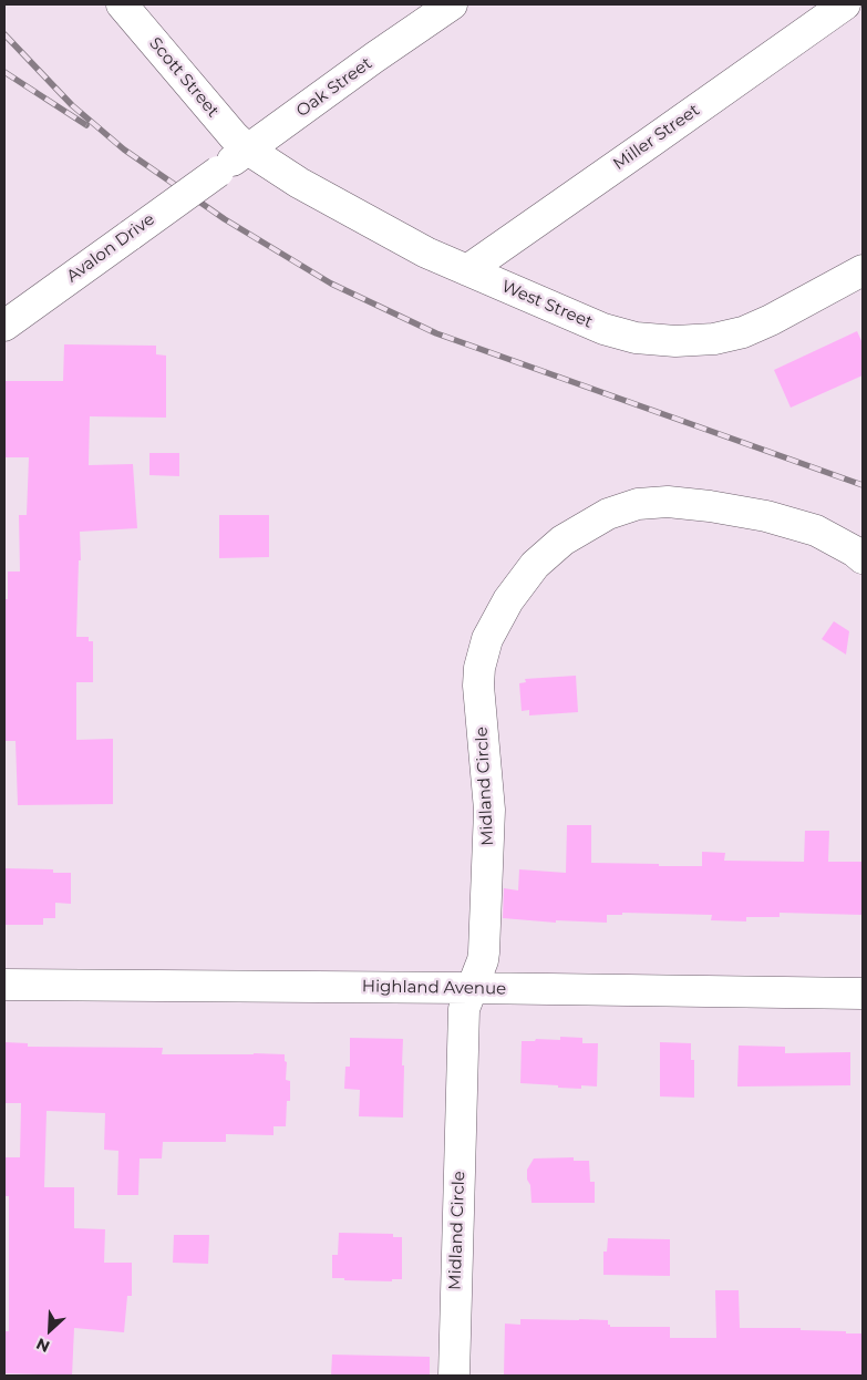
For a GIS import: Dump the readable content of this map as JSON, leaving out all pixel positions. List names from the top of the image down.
{
  "streets": {
    "street": [
      "Scott Street",
      "Oak Street",
      "Miller Street",
      "Avalon Drive",
      "West Street",
      "Midland Circle",
      "Highland Avenue"
    ]
  },
  "crossings": [
    ["Scott Street", "Oak Street"],
    ["Scott Street", "West Street"],
    ["Oak Street", "Avalon Drive"],
    ["Oak Street", "West Street"],
    ["Miller Street", "West Street"],
    ["Midland Circle", "Highland Avenue"]
  ],
  "north": "bottom left"
}
